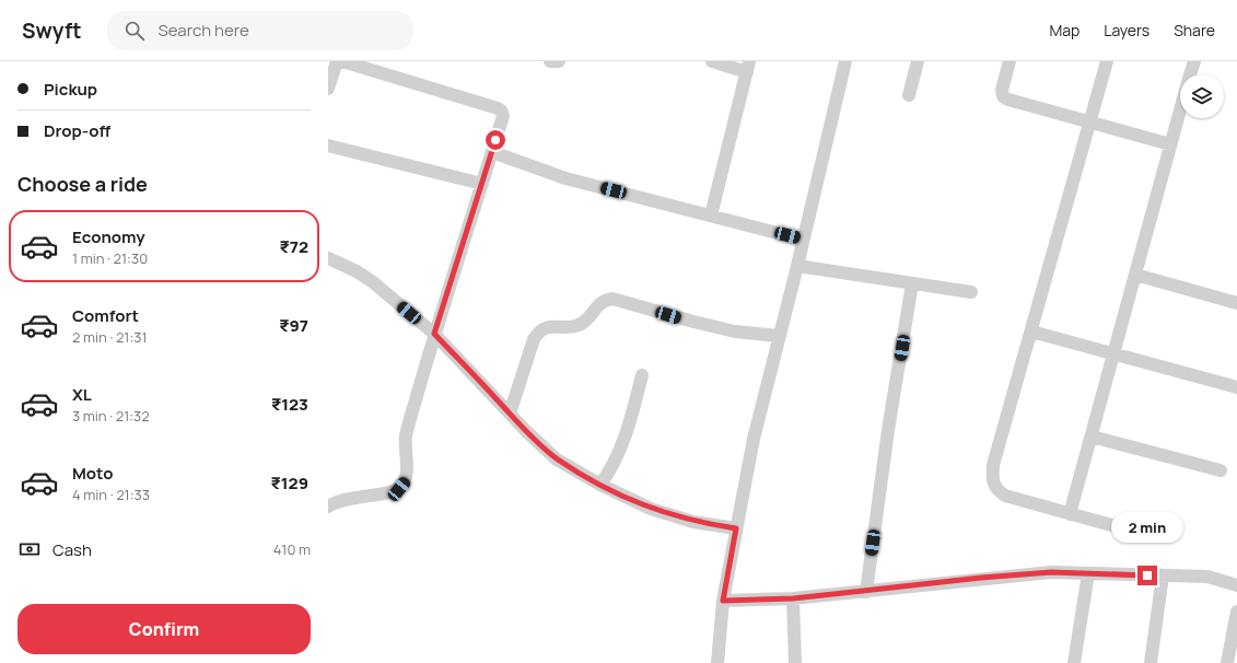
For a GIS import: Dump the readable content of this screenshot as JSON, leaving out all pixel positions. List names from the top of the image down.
{
  "page": {
    "header": "Swyft",
    "search": "Search here",
    "nav": ["Map", "Layers", "Share"],
    "banner": ["Pickup", "Drop-off"],
    "heading": "Choose a ride",
    "list": [
      {
        "name": "Economy",
        "note": "1 min · 21:30",
        "value": "₹72"
      },
      {
        "name": "Comfort",
        "note": "2 min · 21:31",
        "value": "₹97"
      },
      {
        "name": "XL",
        "note": "3 min · 21:32",
        "value": "₹123"
      },
      {
        "name": "Moto",
        "note": "4 min · 21:33",
        "value": "₹129"
      }
    ],
    "bubble": "2 min",
    "pay": ["Cash", "410 m"],
    "buttons": "Confirm"
  }
}
